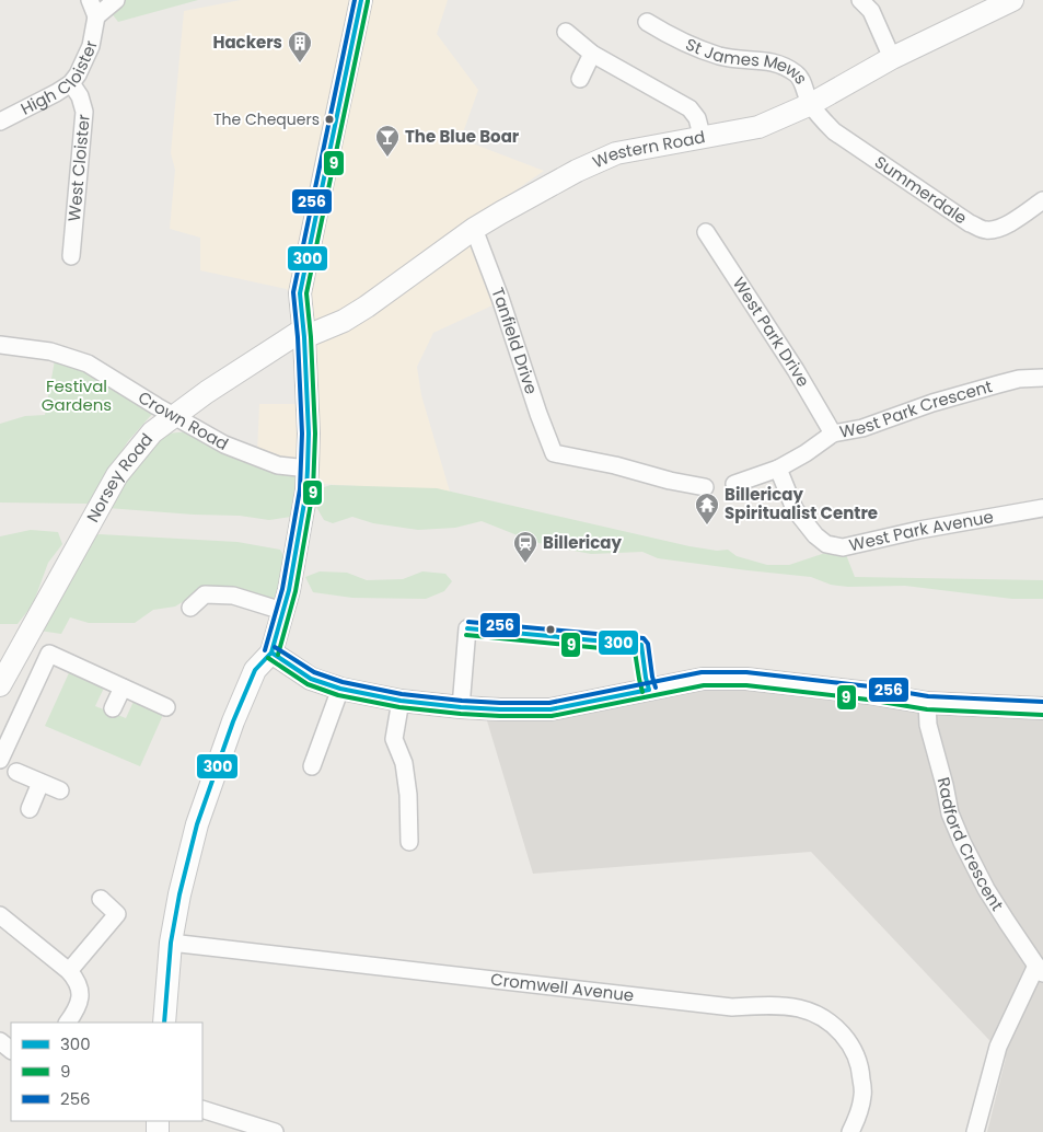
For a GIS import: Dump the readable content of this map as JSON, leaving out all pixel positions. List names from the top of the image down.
{
  "streets": {
    "street": [
      "St James Mews",
      "High Cloister",
      "Western Road",
      "West Cloister",
      "Summerdale",
      "West Park Drive",
      "Tanfield Drive",
      "West Park Crescent",
      "Crown Road",
      "Norsey Road",
      "West Park Avenue",
      "Radford Crescent",
      "Cromwell Avenue"
    ]
  },
  "crossings": [
    ["St James Mews", "Western Road"],
    ["St James Mews", "Summerdale"],
    ["High Cloister", "West Cloister"],
    ["Western Road", "Summerdale"],
    ["Western Road", "Tanfield Drive"],
    ["Western Road", "Norsey Road"],
    ["West Park Drive", "West Park Crescent"],
    ["West Park Crescent", "West Park Avenue"],
    ["Crown Road", "Norsey Road"]
  ],
  "parks": ["Festival Gardens"],
  "places": {
    "building": ["Hackers"],
    "other": ["The Chequers"],
    "bar": ["The Blue Boar"],
    "temple": ["Billericay Spiritualist Centre"],
    "station": ["Billericay"]
  },
  "lines": ["transit line 300", "transit line 256", "transit line 9"],
  "legend": ["300", "9", "256"]
}
